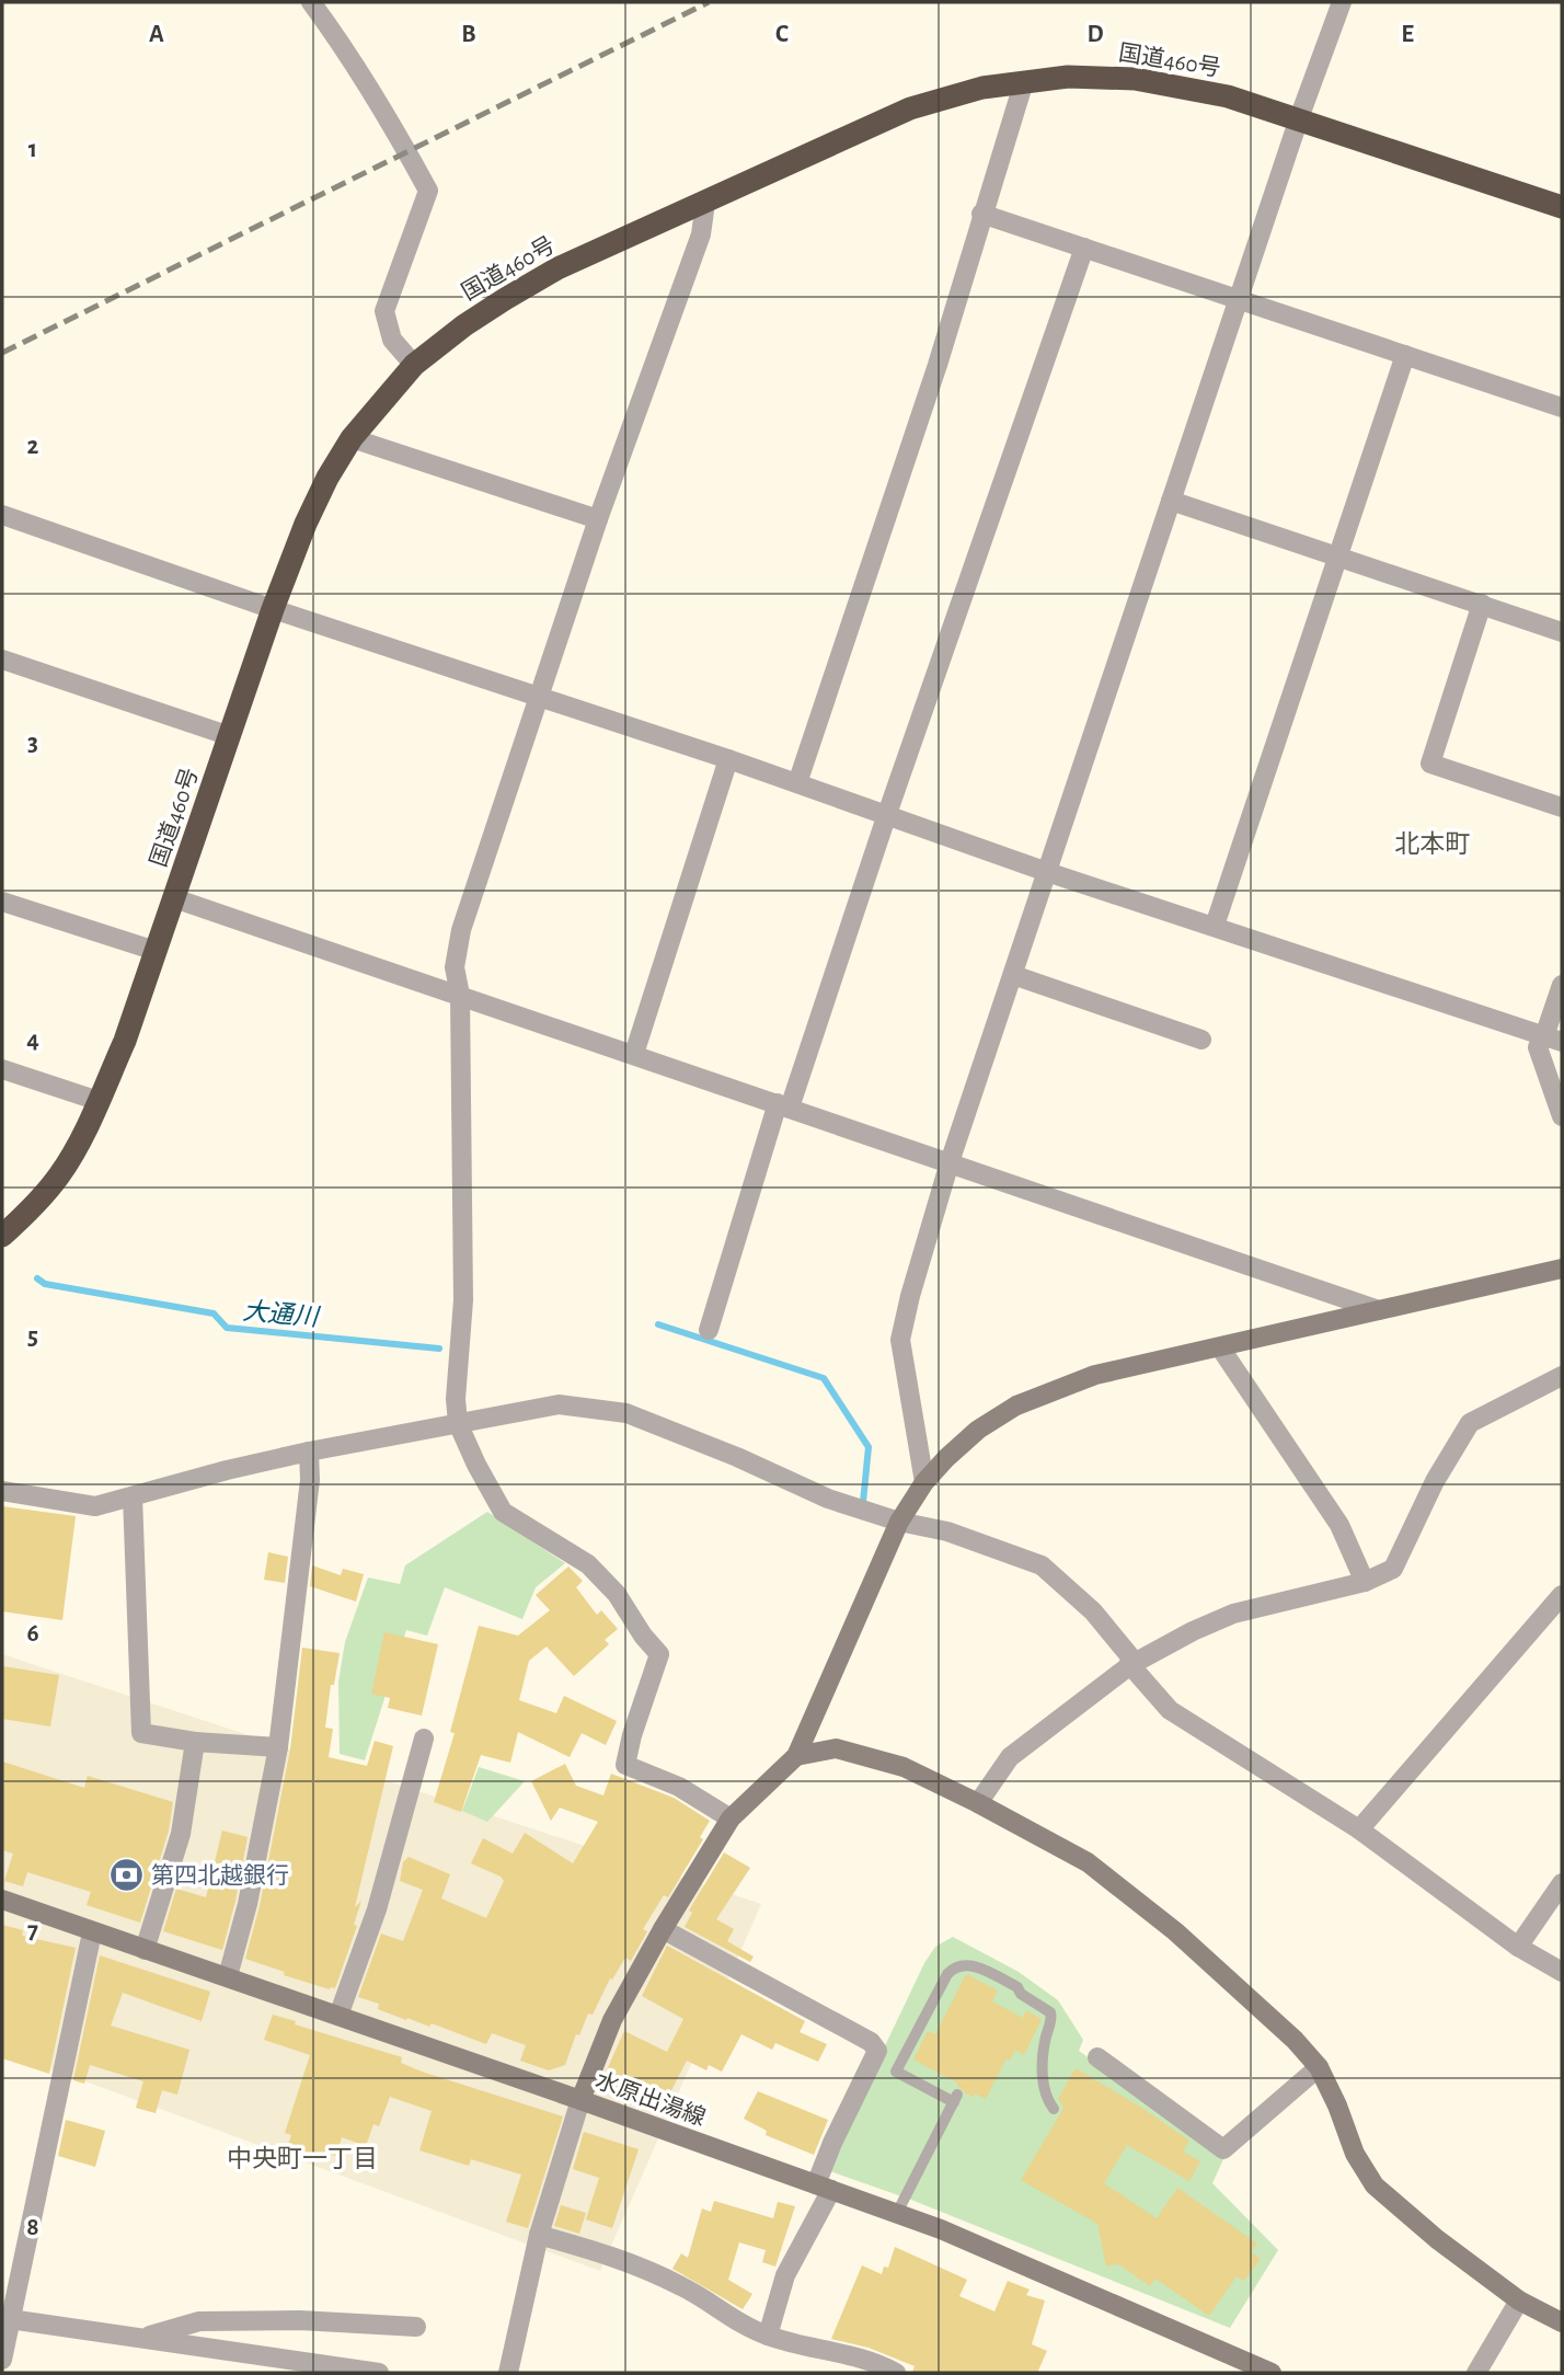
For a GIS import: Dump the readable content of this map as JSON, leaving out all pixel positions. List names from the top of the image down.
{
  "streets": {
    "highway": ["国道460号"],
    "street": ["水原出湯線"]
  },
  "districts": ["北本町", "中央町一丁目"],
  "water": ["大通川"],
  "places": {
    "bank": ["第四北越銀行"]
  },
  "grid": {
    "columns": [
      "A",
      "B",
      "C",
      "D",
      "E"
    ],
    "rows": [
      "1",
      "2",
      "3",
      "4",
      "5",
      "6",
      "7",
      "8"
    ]
  }
}
